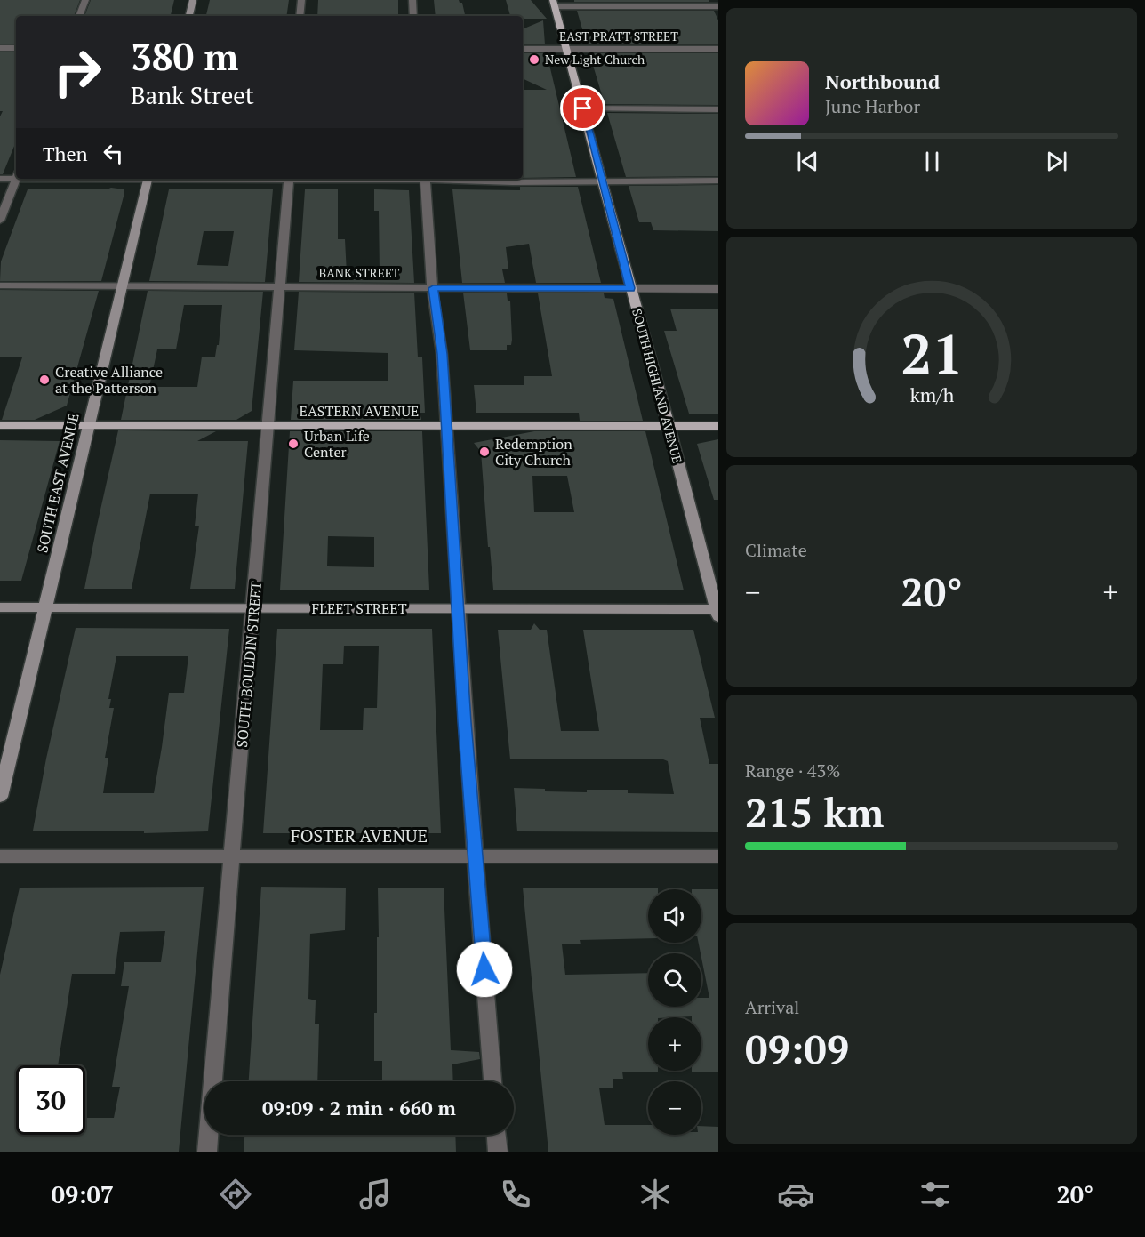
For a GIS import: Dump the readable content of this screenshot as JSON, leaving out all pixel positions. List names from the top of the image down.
{
  "streets": {
    "main road": ["SOUTH HIGHLAND AVENUE", "EASTERN AVENUE"],
    "street": [
      "EAST PRATT STREET",
      "BANK STREET",
      "SOUTH EAST AVENUE",
      "FLEET STREET",
      "SOUTH BOULDIN STREET",
      "FOSTER AVENUE"
    ]
  },
  "crossings": [
    ["EAST PRATT STREET", "SOUTH HIGHLAND AVENUE"],
    ["BANK STREET", "SOUTH HIGHLAND AVENUE"],
    ["BANK STREET", "SOUTH EAST AVENUE"],
    ["BANK STREET", "SOUTH BOULDIN STREET"],
    ["SOUTH HIGHLAND AVENUE", "EASTERN AVENUE"],
    ["SOUTH HIGHLAND AVENUE", "FLEET STREET"],
    ["EASTERN AVENUE", "SOUTH EAST AVENUE"],
    ["EASTERN AVENUE", "SOUTH BOULDIN STREET"],
    ["SOUTH EAST AVENUE", "FLEET STREET"],
    ["FLEET STREET", "SOUTH BOULDIN STREET"],
    ["SOUTH BOULDIN STREET", "FOSTER AVENUE"]
  ],
  "places": [
    "New Light Church",
    "Creative Alliance at the Patterson",
    "Urban Life Center",
    "Redemption City Church"
  ],
  "page": {
    "turn": ["380 m", "Bank Street"],
    "song": ["Northbound", "June Harbor"],
    "then": "Then",
    "tile": [
      "Climate",
      ["Range · 43%", "215 km"],
      ["Arrival", "09:09"]
    ],
    "heat": ["−", "20°", "+"],
    "map_buttons": ["+", "−"],
    "limit": "30",
    "trip": "09:09 · 2 min · 660 m",
    "tabs": ["09:07", "20°"],
    "gauge": ["21", "km/h"]
  }
}
